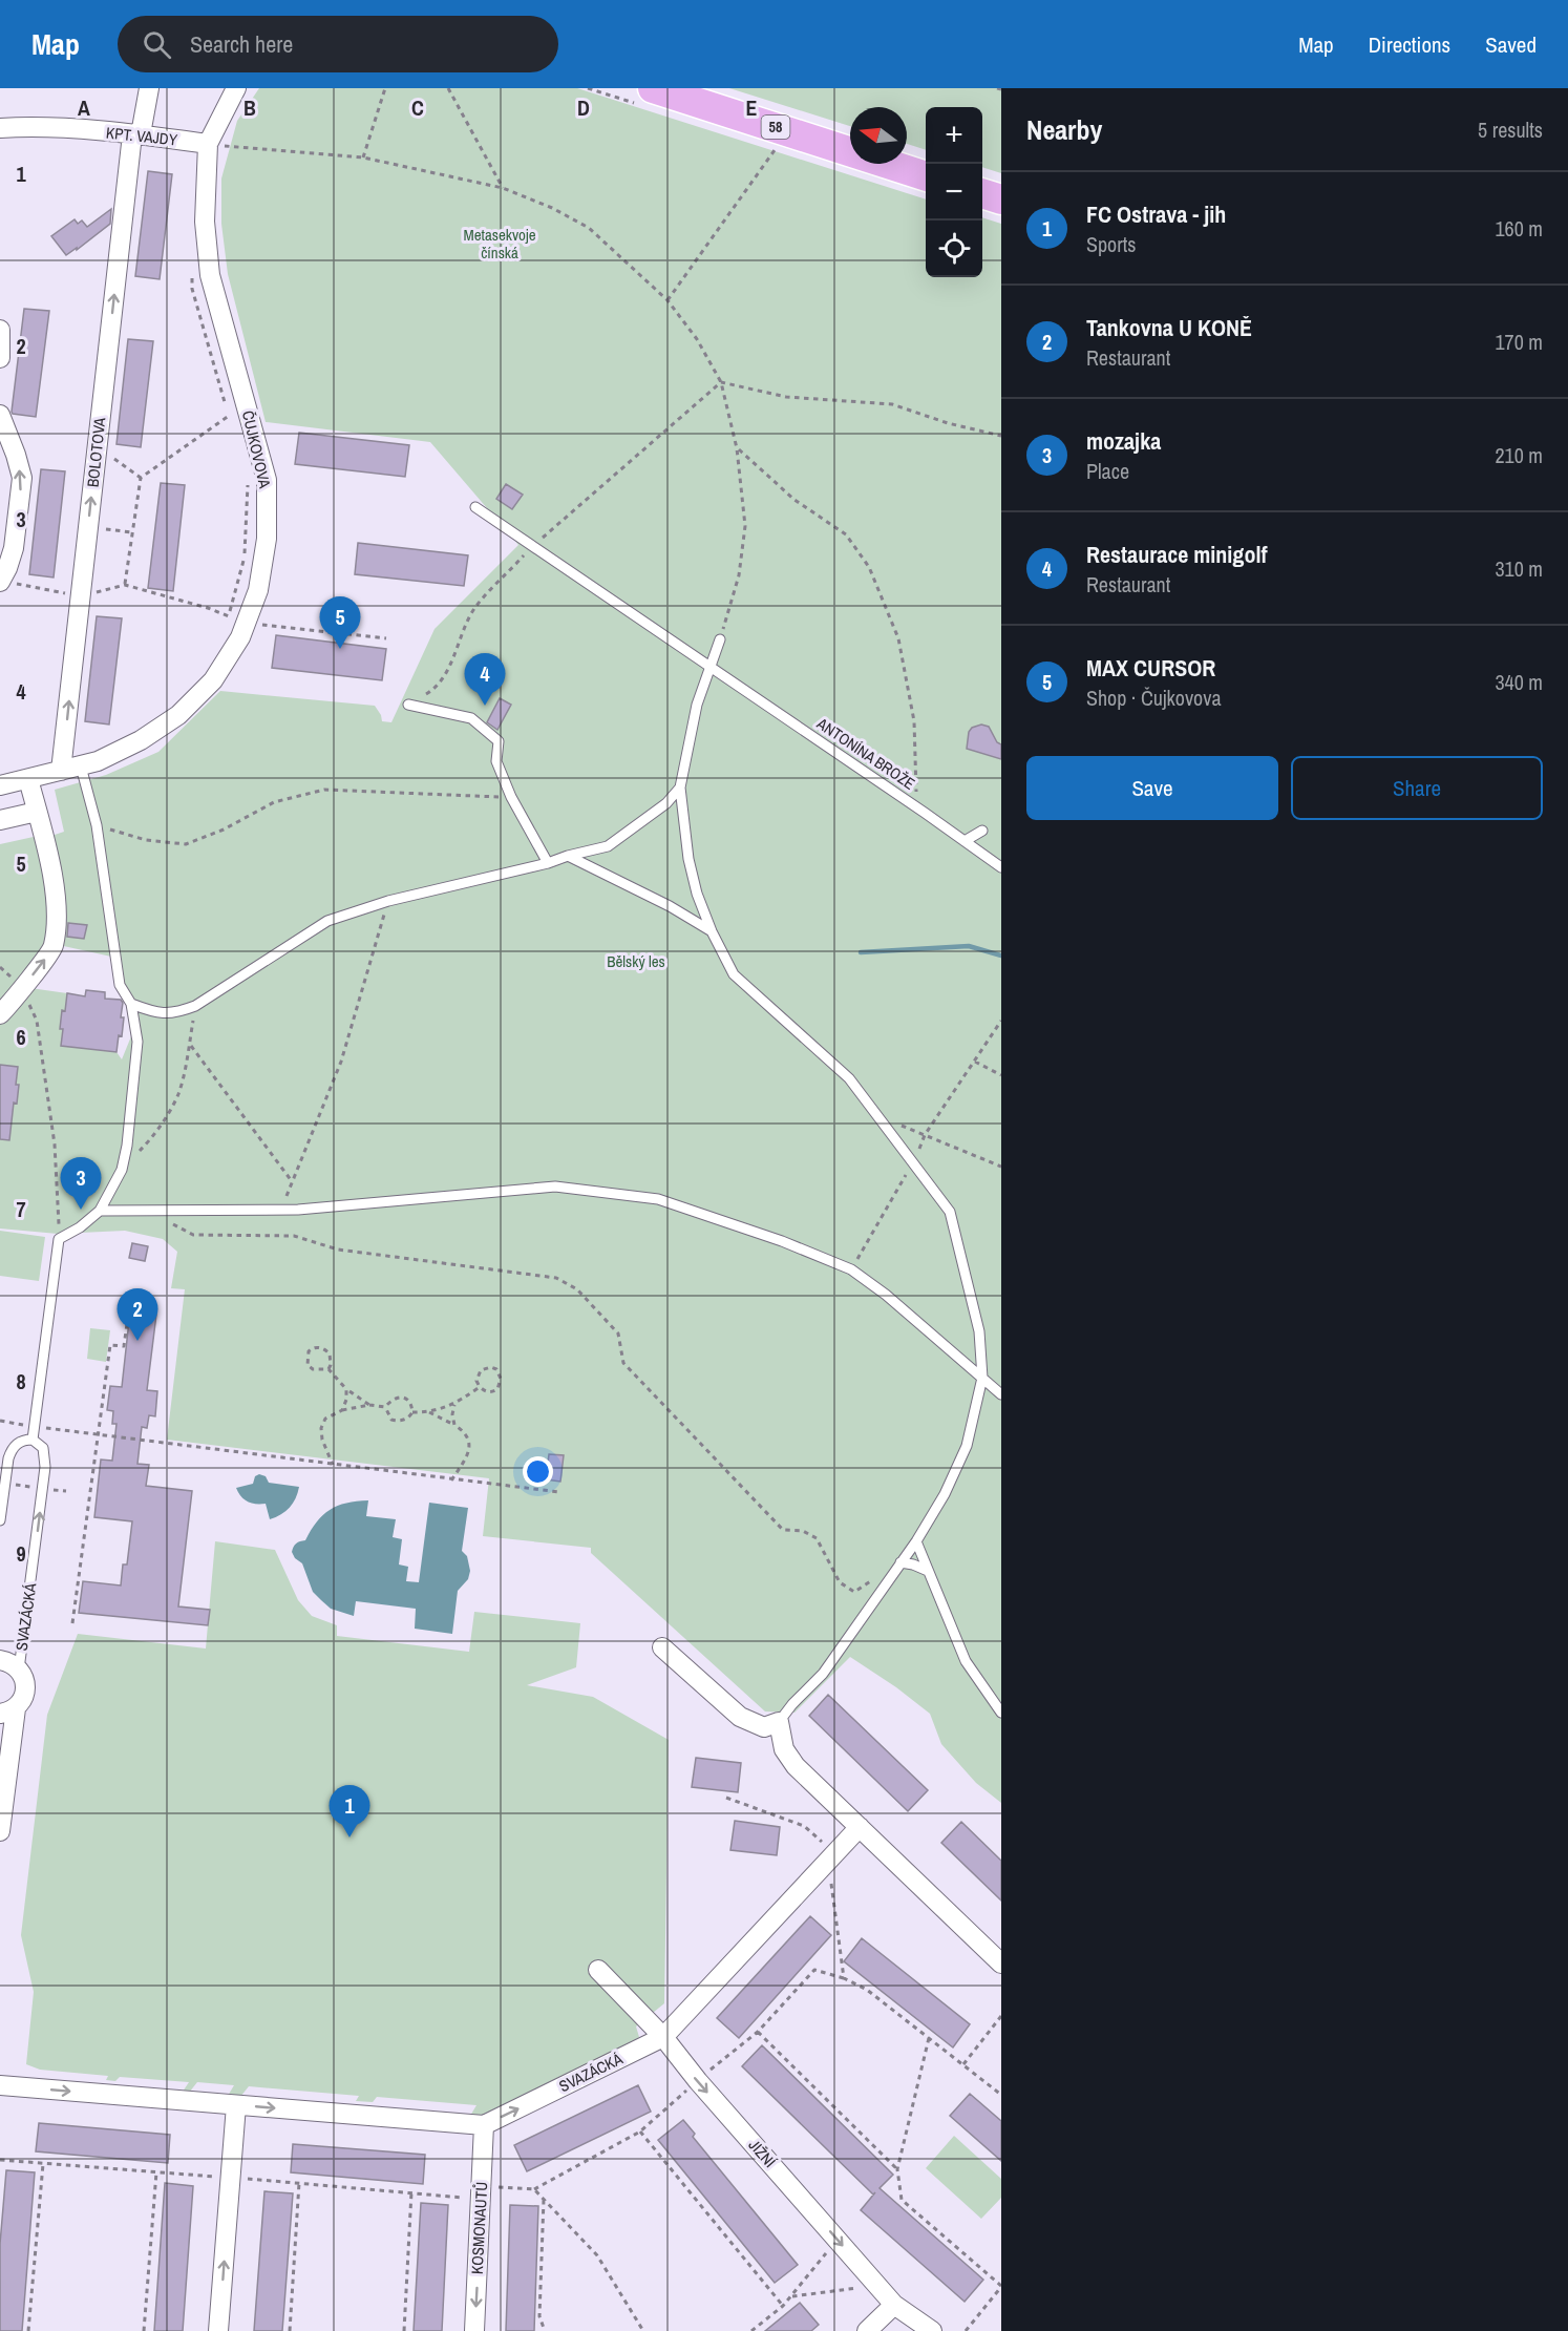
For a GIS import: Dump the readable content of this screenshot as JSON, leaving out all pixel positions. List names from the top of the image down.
{
  "streets": {
    "main road": ["58"],
    "street": [
      "KPT. VAJDY",
      "ČUJKOVOVA",
      "BOLOTOVA",
      "SVAZÁCKÁ",
      "JIŽNÍ",
      "KOSMONAUTŮ"
    ],
    "lane": ["ANTONÍNA BROŽE"]
  },
  "crossings": [
    ["KPT. VAJDY", "ČUJKOVOVA"],
    ["KPT. VAJDY", "BOLOTOVA"],
    ["ČUJKOVOVA", "BOLOTOVA"],
    ["SVAZÁCKÁ", "JIŽNÍ"],
    ["SVAZÁCKÁ", "KOSMONAUTŮ"]
  ],
  "one_way": [
    "BOLOTOVA",
    "SVAZÁCKÁ",
    "JIŽNÍ",
    "KOSMONAUTŮ"
  ],
  "parks": ["Metasekvoje čínská", "Bělský les"],
  "north": "left",
  "page": {
    "header": "Map",
    "search": "Search here",
    "nav": ["Map", "Directions", "Saved"],
    "heading": ["Nearby", "5 results"],
    "map_buttons": ["+", "−"],
    "list": [
      {
        "mark": "1",
        "name": "FC Ostrava - jih",
        "note": "Sports",
        "value": "160 m"
      },
      {
        "mark": "2",
        "name": "Tankovna U KONĚ",
        "note": "Restaurant",
        "value": "170 m"
      },
      {
        "mark": "3",
        "name": "mozajka",
        "note": "Place",
        "value": "210 m"
      },
      {
        "mark": "4",
        "name": "Restaurace minigolf",
        "note": "Restaurant",
        "value": "310 m"
      },
      {
        "mark": "5",
        "name": "MAX CURSOR",
        "note": "Shop · Čujkovova",
        "value": "340 m"
      }
    ],
    "pins": [
      "5",
      "4",
      "3",
      "2",
      "1"
    ],
    "buttons": ["Save", "Share"]
  },
  "grid": {
    "columns": [
      "A",
      "B",
      "C",
      "D",
      "E"
    ],
    "rows": [
      "1",
      "2",
      "3",
      "4",
      "5",
      "6",
      "7",
      "8",
      "9"
    ]
  }
}
